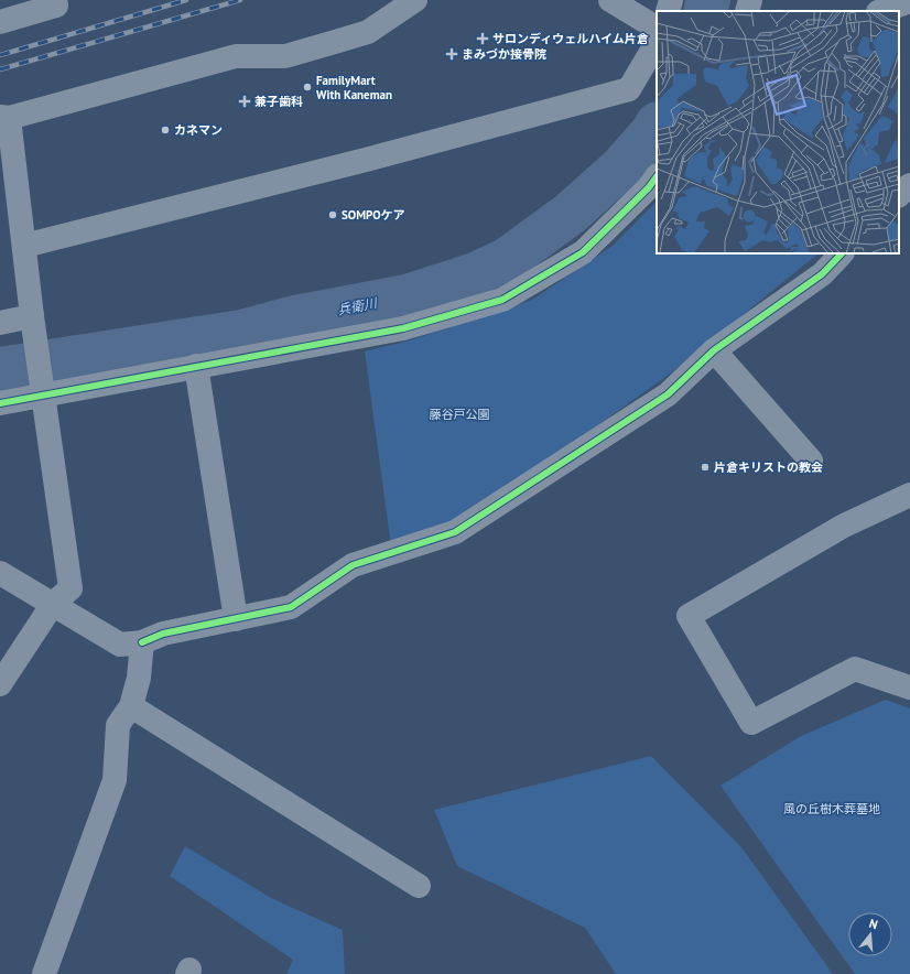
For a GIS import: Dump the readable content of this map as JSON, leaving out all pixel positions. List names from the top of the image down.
{
  "water": ["兵衛川"],
  "parks": ["藤谷戸公園", "風の丘樹木葬墓地"],
  "places": {
    "health": ["サロンディウェルハイム片倉", "まみづか接骨院", "兼子歯科"],
    "other": [
      "FamilyMart With Kaneman",
      "カネマン",
      "SOMPOケア",
      "片倉キリストの教会"
    ]
  },
  "north": "top"
}
